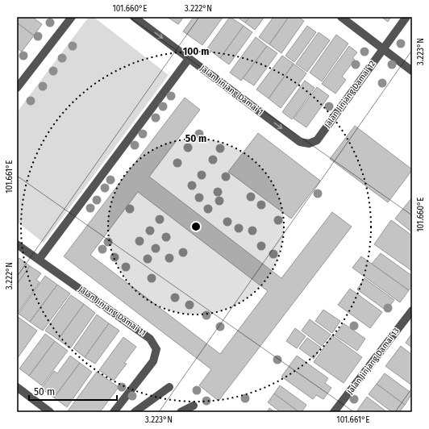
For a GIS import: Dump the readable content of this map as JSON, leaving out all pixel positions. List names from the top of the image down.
{
  "streets": {
    "street": [
      "Jalan Jinjang Damai 1",
      "Jalan Jinjang Damai 12",
      "Jalan Jinjang Damai 11",
      "Jalan Jinjang Damai 13"
    ]
  },
  "crossings": [
    ["Jalan Jinjang Damai 1", "Jalan Jinjang Damai 12"]
  ],
  "one_way": ["Jalan Jinjang Damai 1"],
  "scale_bar": "50 m",
  "coordinates": [
    "101.660°E",
    "3.222°N",
    "3.223°N",
    "101.661°E"
  ],
  "rings": ["100 m", "50 m"]
}
